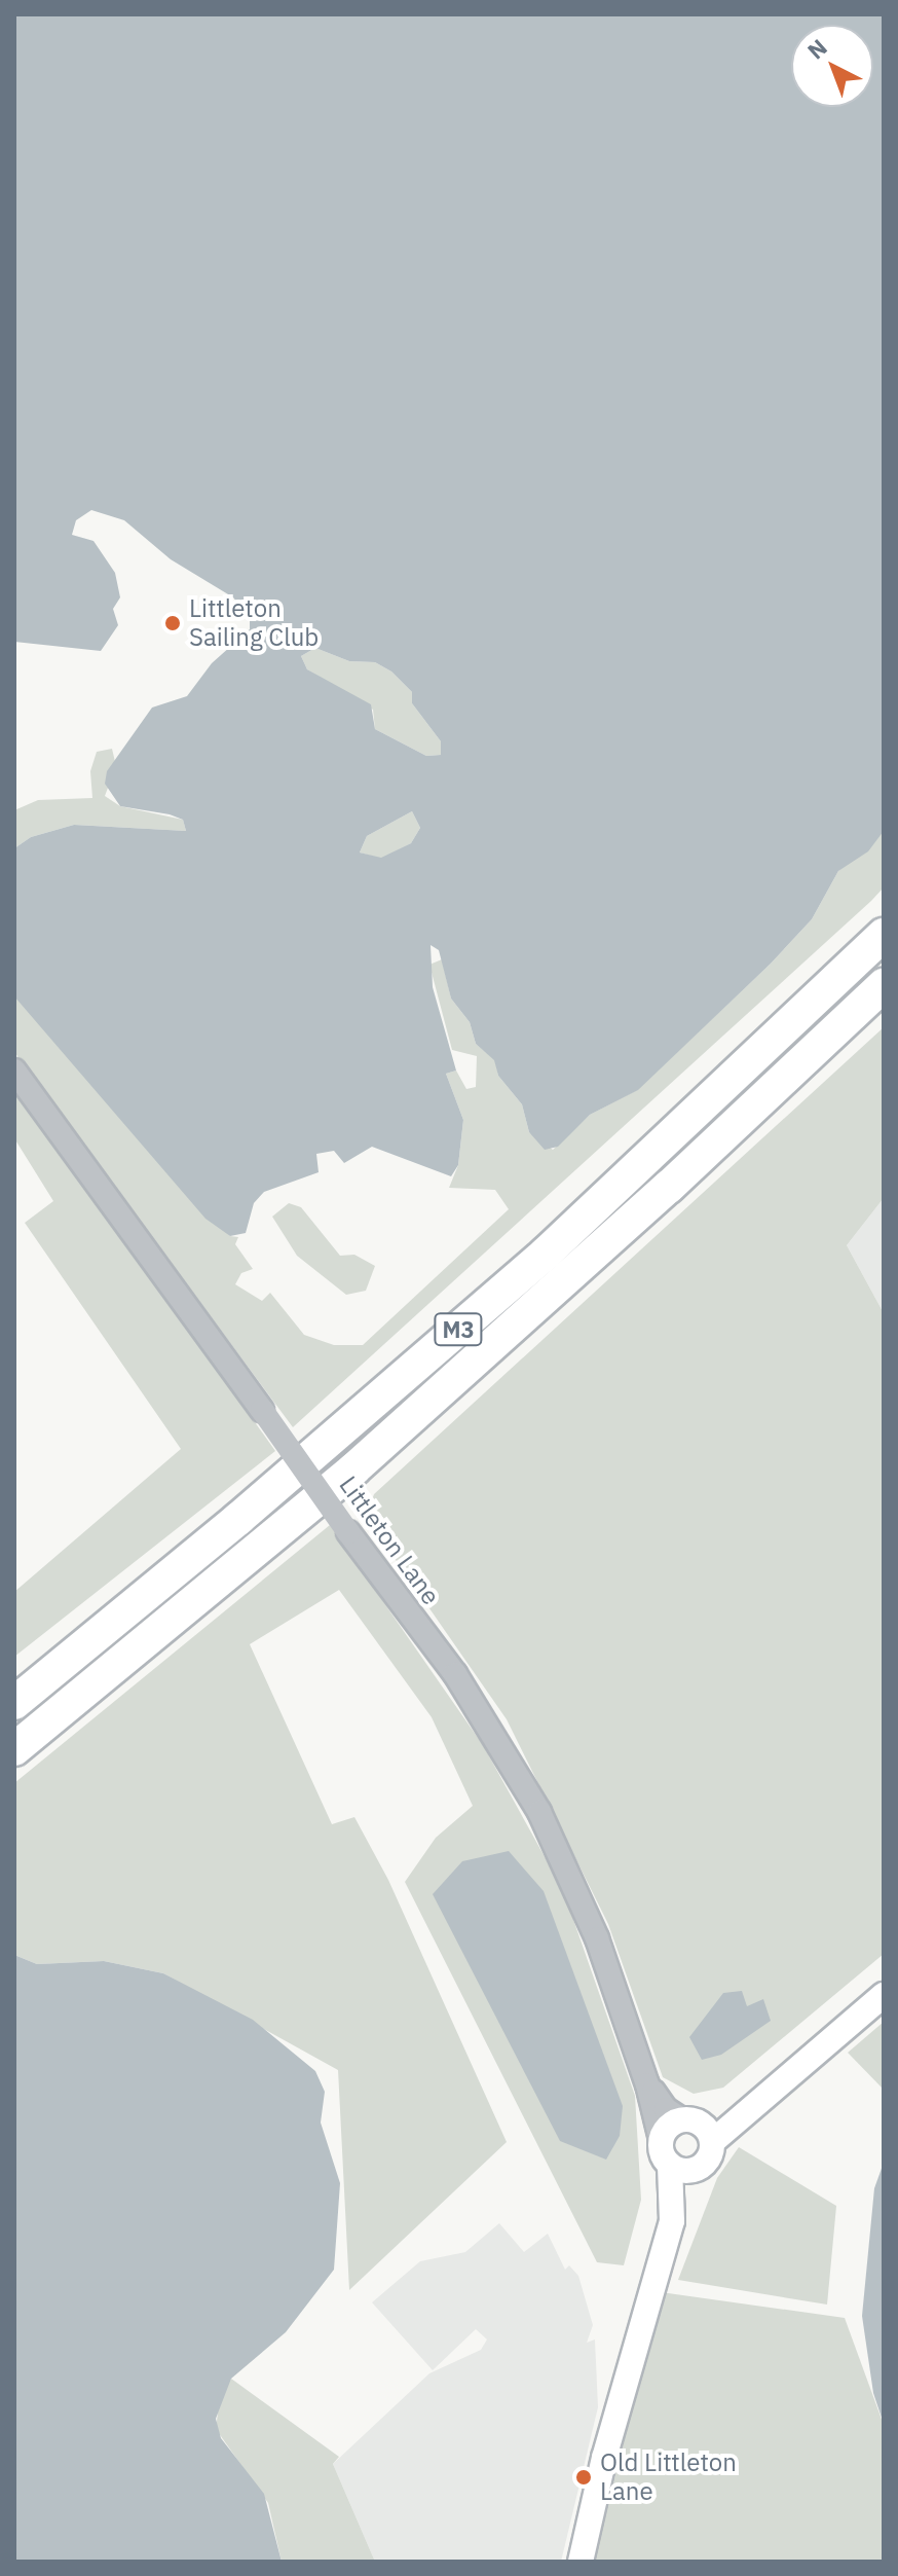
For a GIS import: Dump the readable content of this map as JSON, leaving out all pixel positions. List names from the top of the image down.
{
  "streets": {
    "highway": ["M3"],
    "street": ["Littleton Lane"]
  },
  "places": ["Littleton Sailing Club", "Old Littleton Lane"],
  "north": "top left"
}
